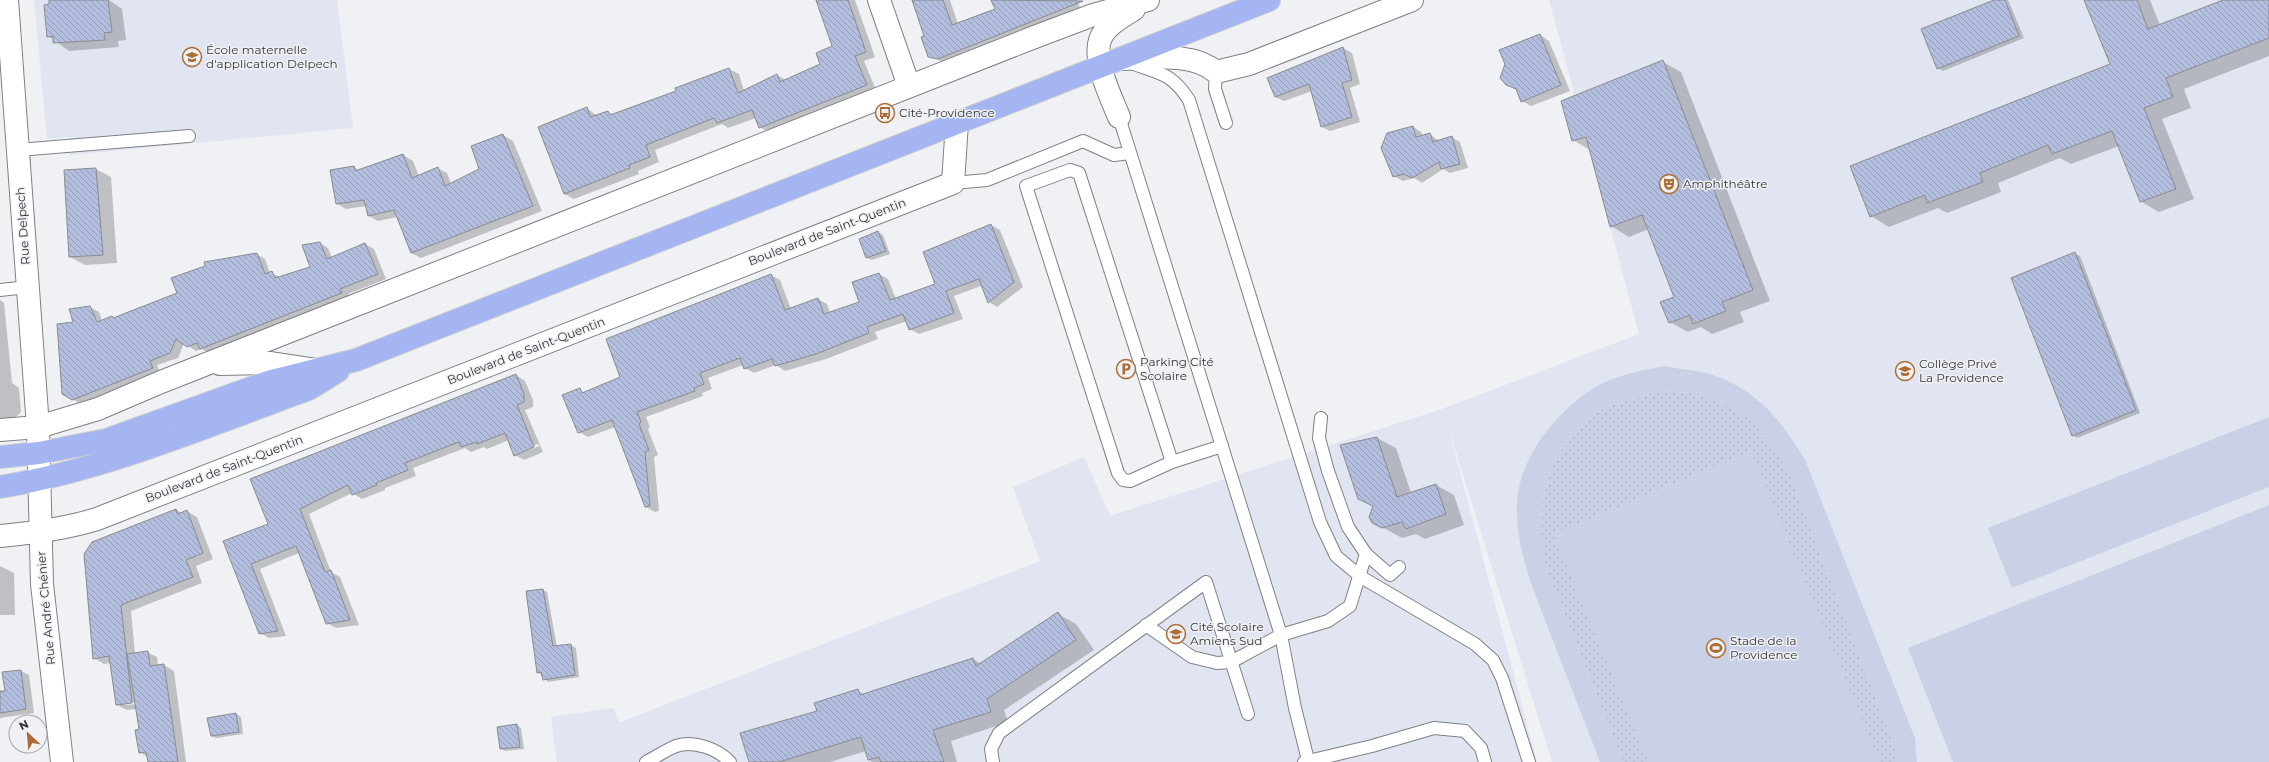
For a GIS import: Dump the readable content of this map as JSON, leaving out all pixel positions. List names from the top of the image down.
{
  "streets": {
    "street": ["Rue Delpech", "Boulevard de Saint-Quentin", "Rue André Chénier"]
  },
  "crossings": [
    ["Rue Delpech", "Rue André Chénier"],
    ["Boulevard de Saint-Quentin", "Rue André Chénier"]
  ],
  "places": {
    "school or university": ["École maternelle d'application Delpech", "Collège Privé La Providence", "Cité Scolaire Amiens Sud"],
    "bus stop": ["Cité-Providence"],
    "theatre": ["Amphithéâtre"],
    "parking": ["Parking Cité Scolaire"],
    "sports": ["Stade de la Providence"]
  },
  "north": "top left"
}
